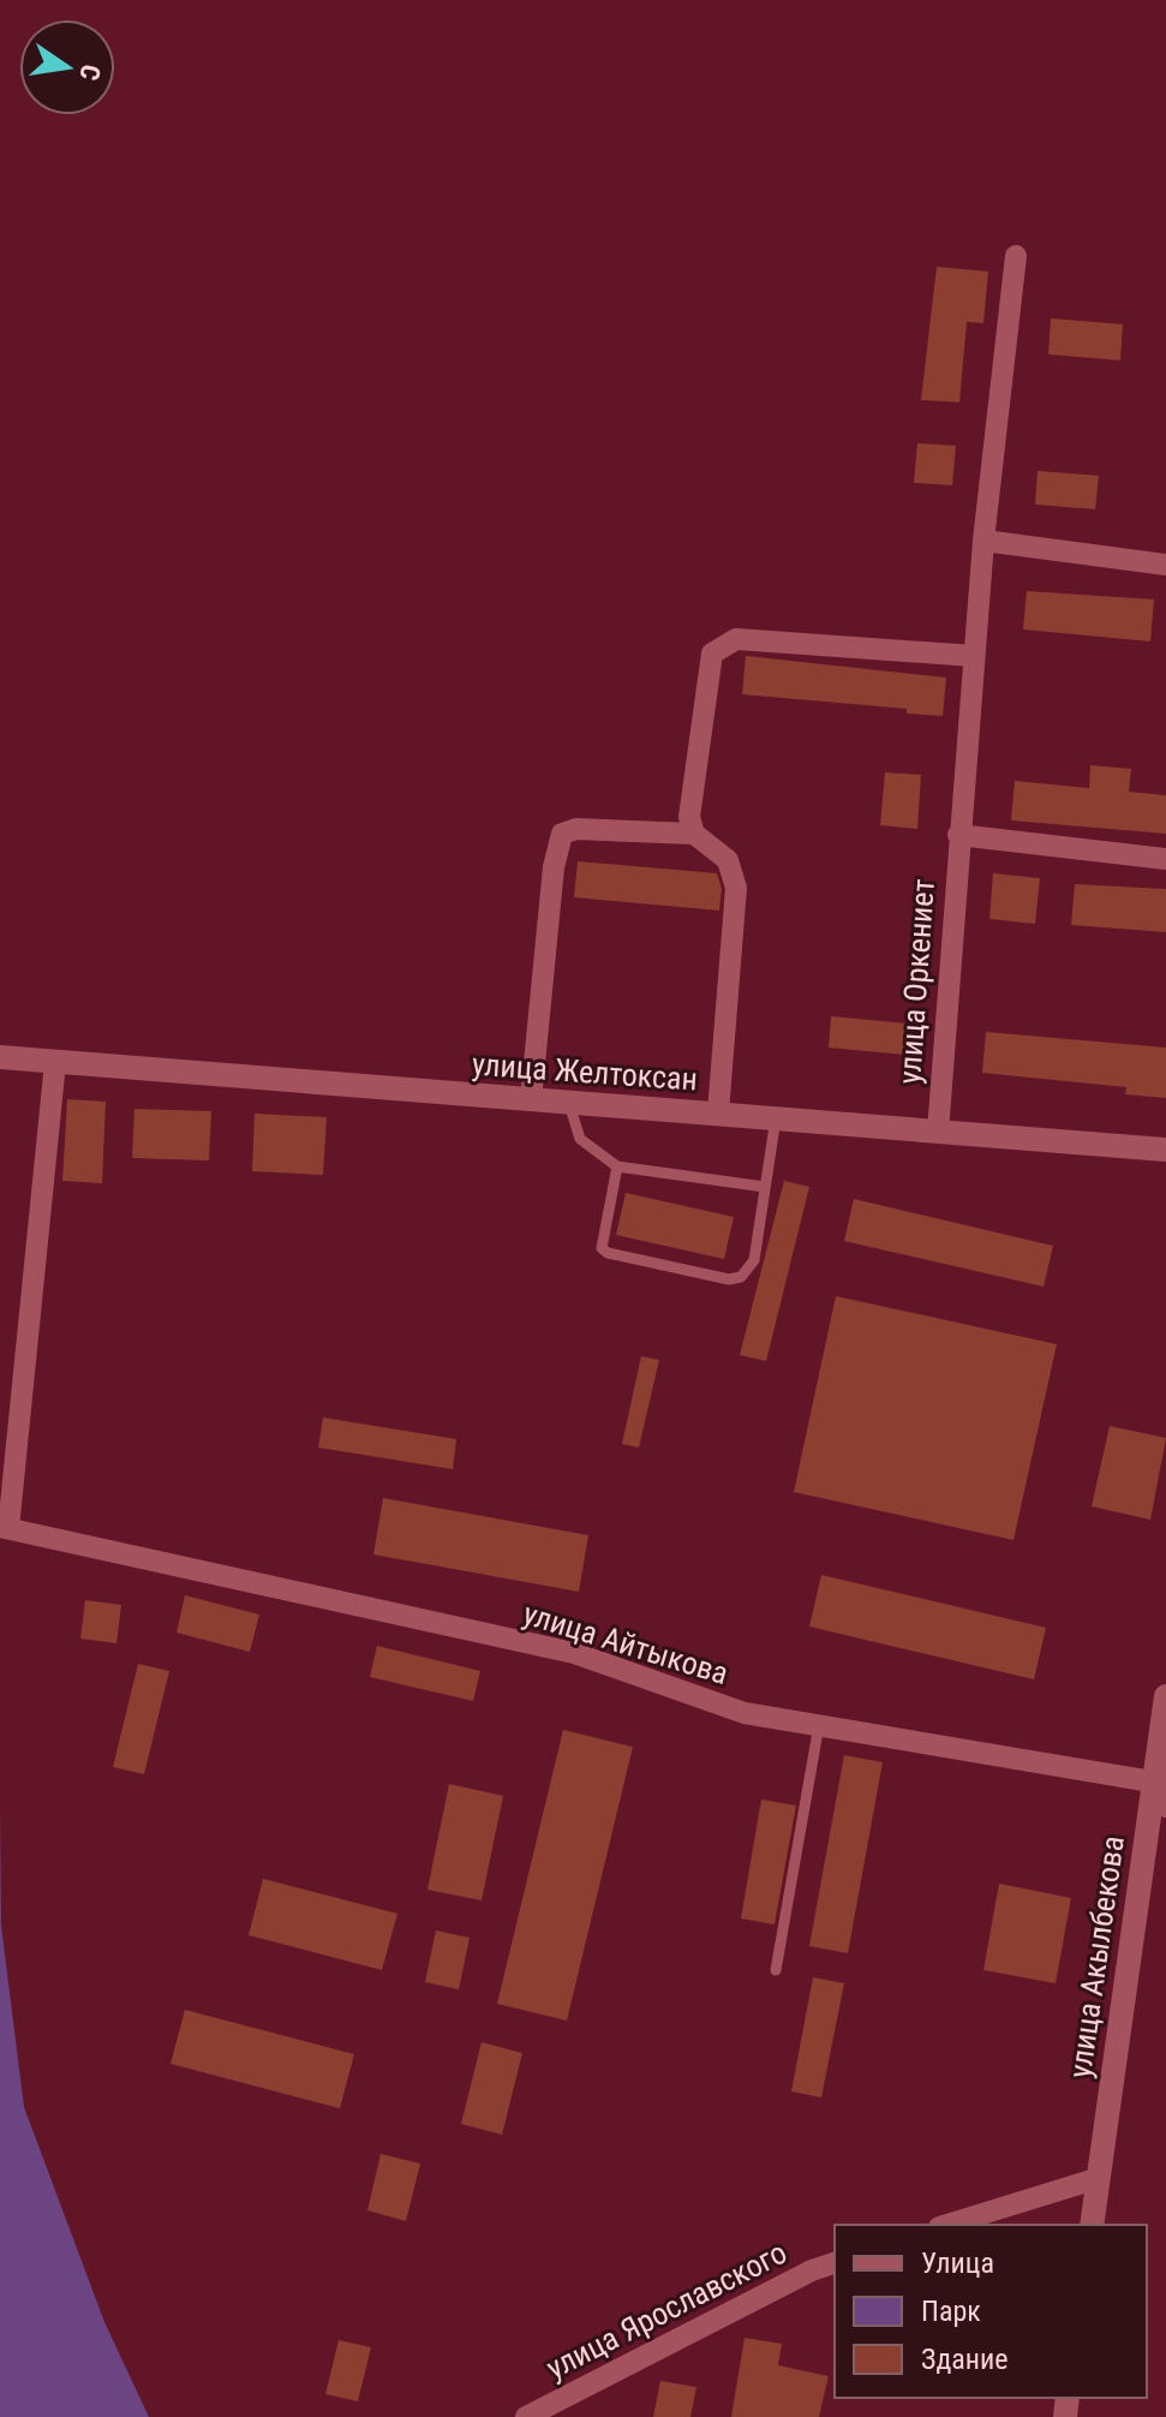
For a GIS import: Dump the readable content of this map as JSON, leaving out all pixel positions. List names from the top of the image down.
{
  "streets": {
    "street": [
      "улица Оркениет",
      "улица Желтоксан",
      "улица Айтыкова",
      "улица Акылбекова",
      "улица Ярославского"
    ]
  },
  "crossings": [
    ["улица Оркениет", "улица Желтоксан"],
    ["улица Айтыкова", "улица Акылбекова"]
  ],
  "legend": ["Улица", "Парк", "Здание"],
  "north": "right"
}
